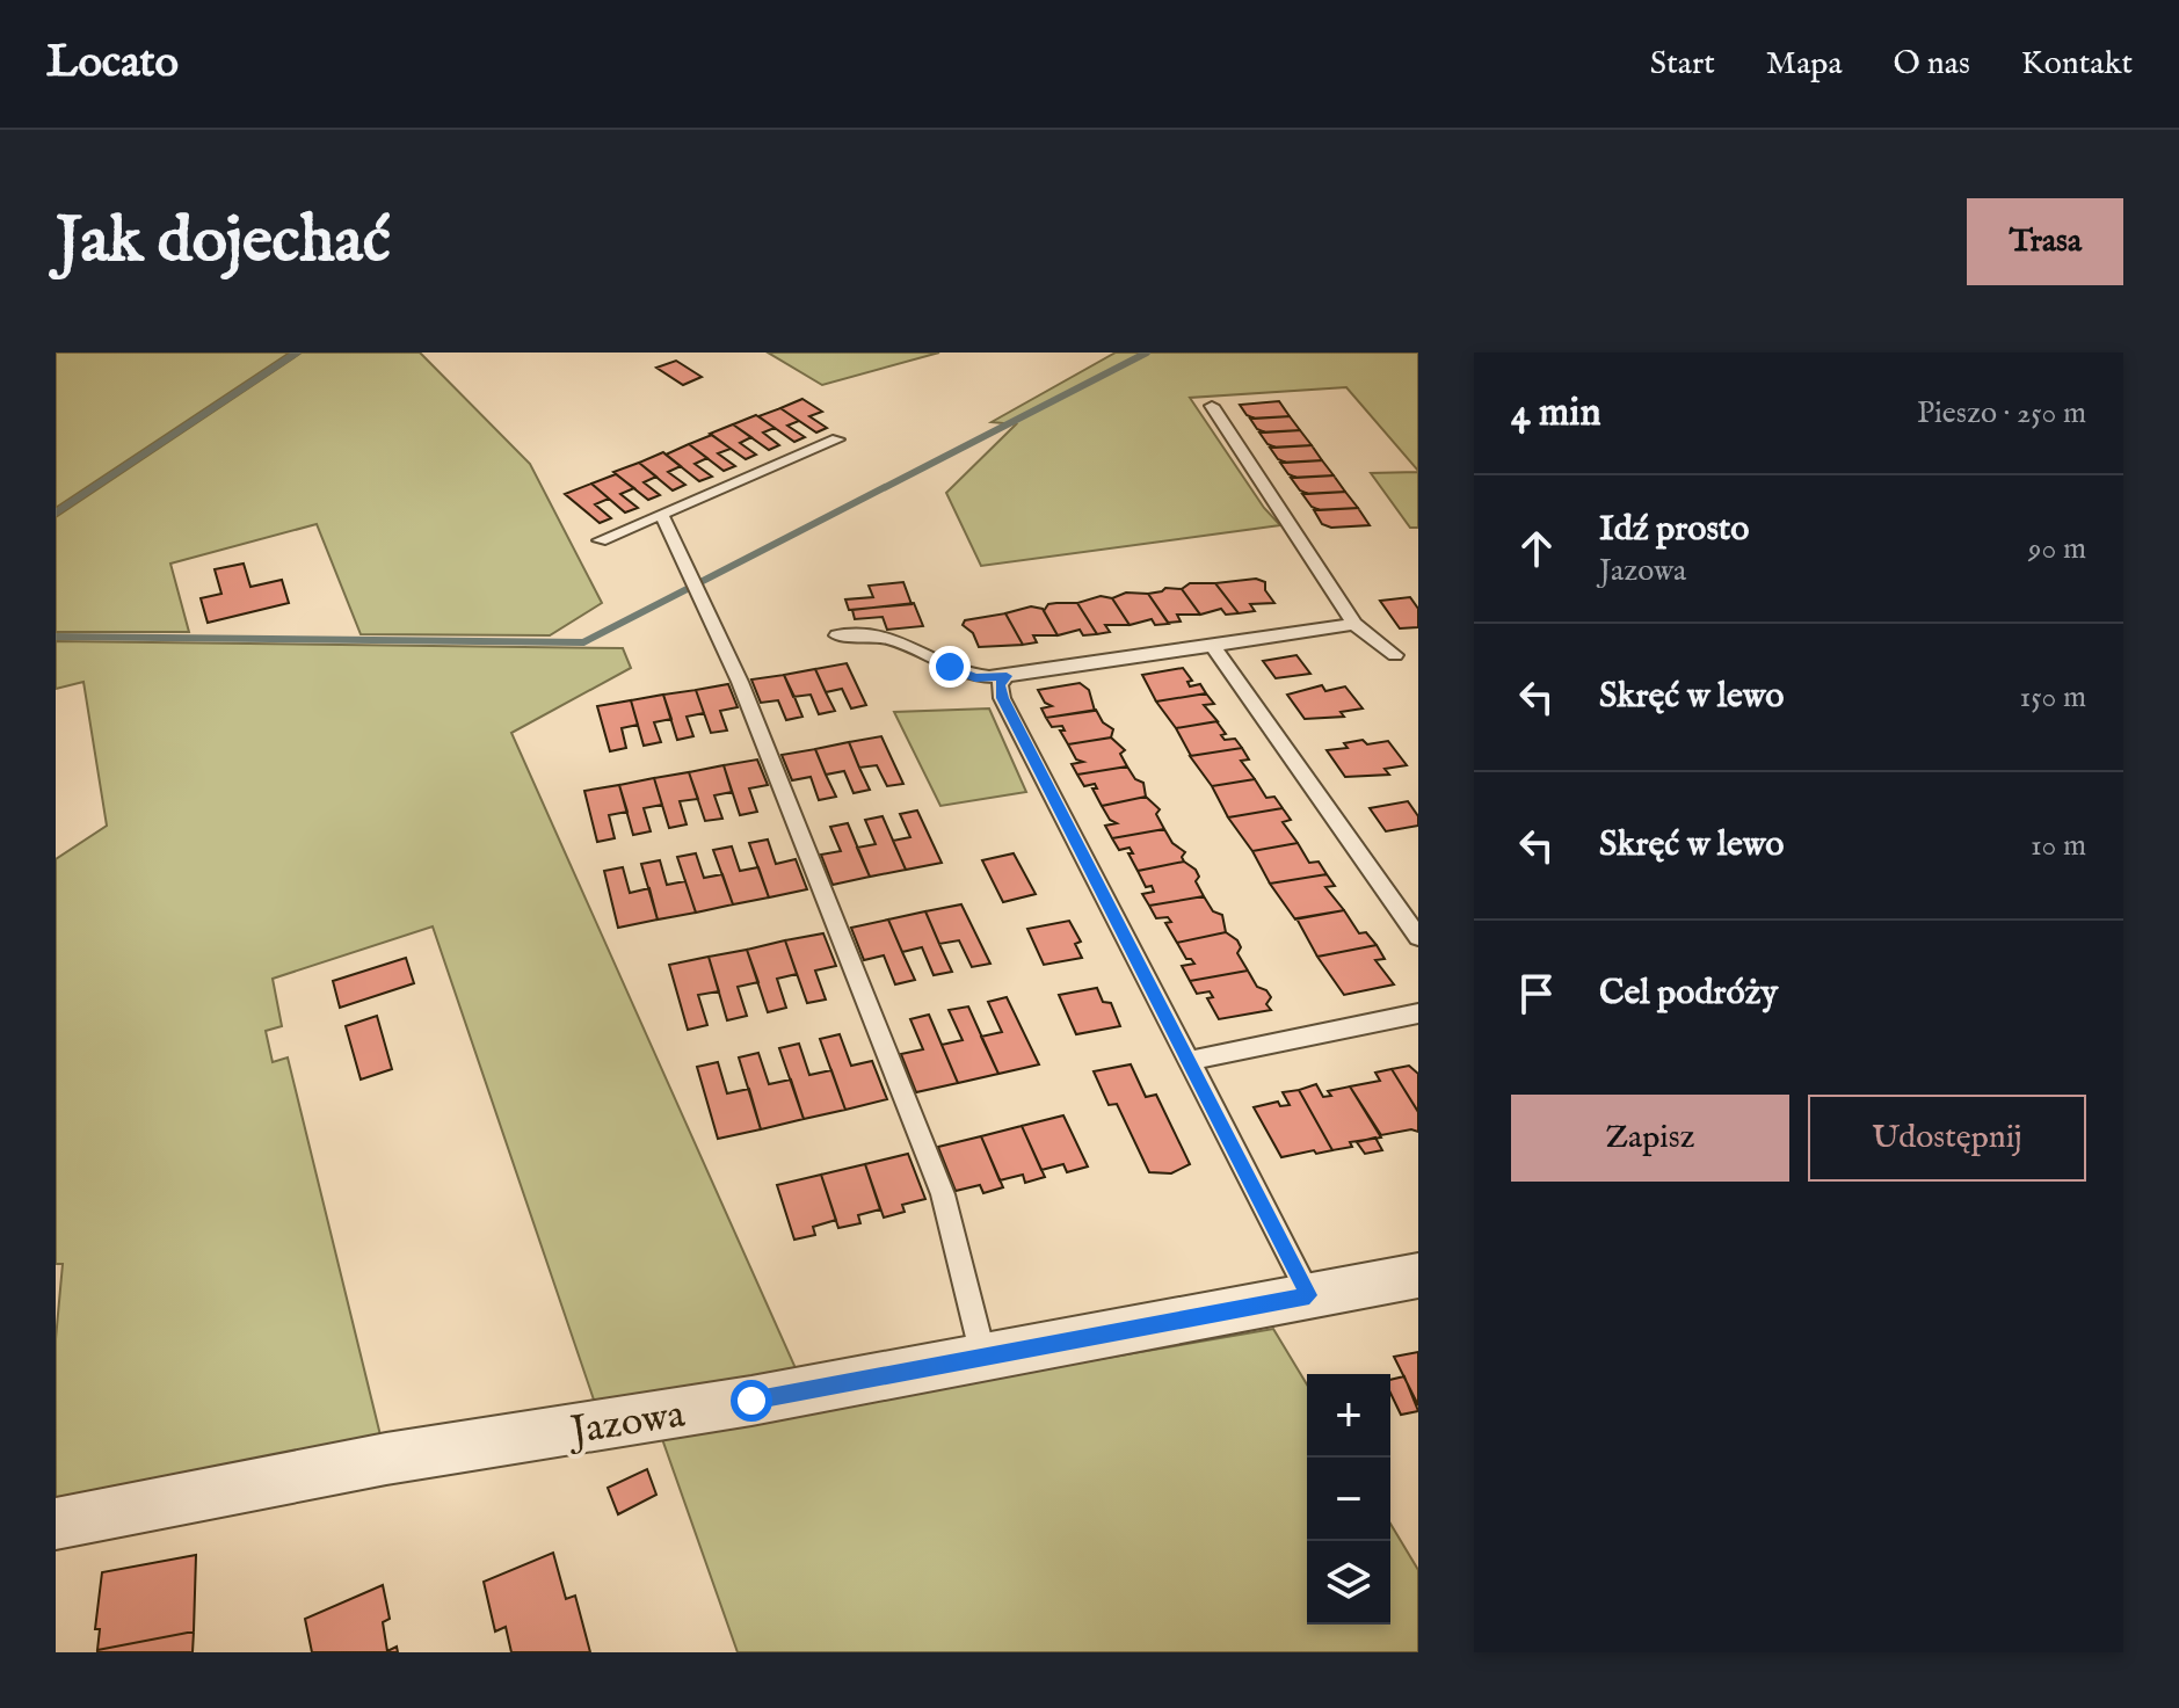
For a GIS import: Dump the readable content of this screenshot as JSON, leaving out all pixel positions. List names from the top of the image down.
{
  "streets": {
    "street": ["Jazowa"]
  },
  "page": {
    "header": "Locato",
    "nav": [
      "Start",
      "Mapa",
      "O nas",
      "Kontakt"
    ],
    "buttons": [
      "Trasa",
      ["Zapisz", "Udostępnij"]
    ],
    "title": "Jak dojechać",
    "heading": ["4 min", "Pieszo · 250 m"],
    "list": [
      ["Idź prosto", "Jazowa", "90 m"],
      ["Skręć w lewo", "150 m"],
      ["Skręć w lewo", "10 m"],
      "Cel podróży"
    ],
    "map_buttons": ["+", "−"]
  }
}
